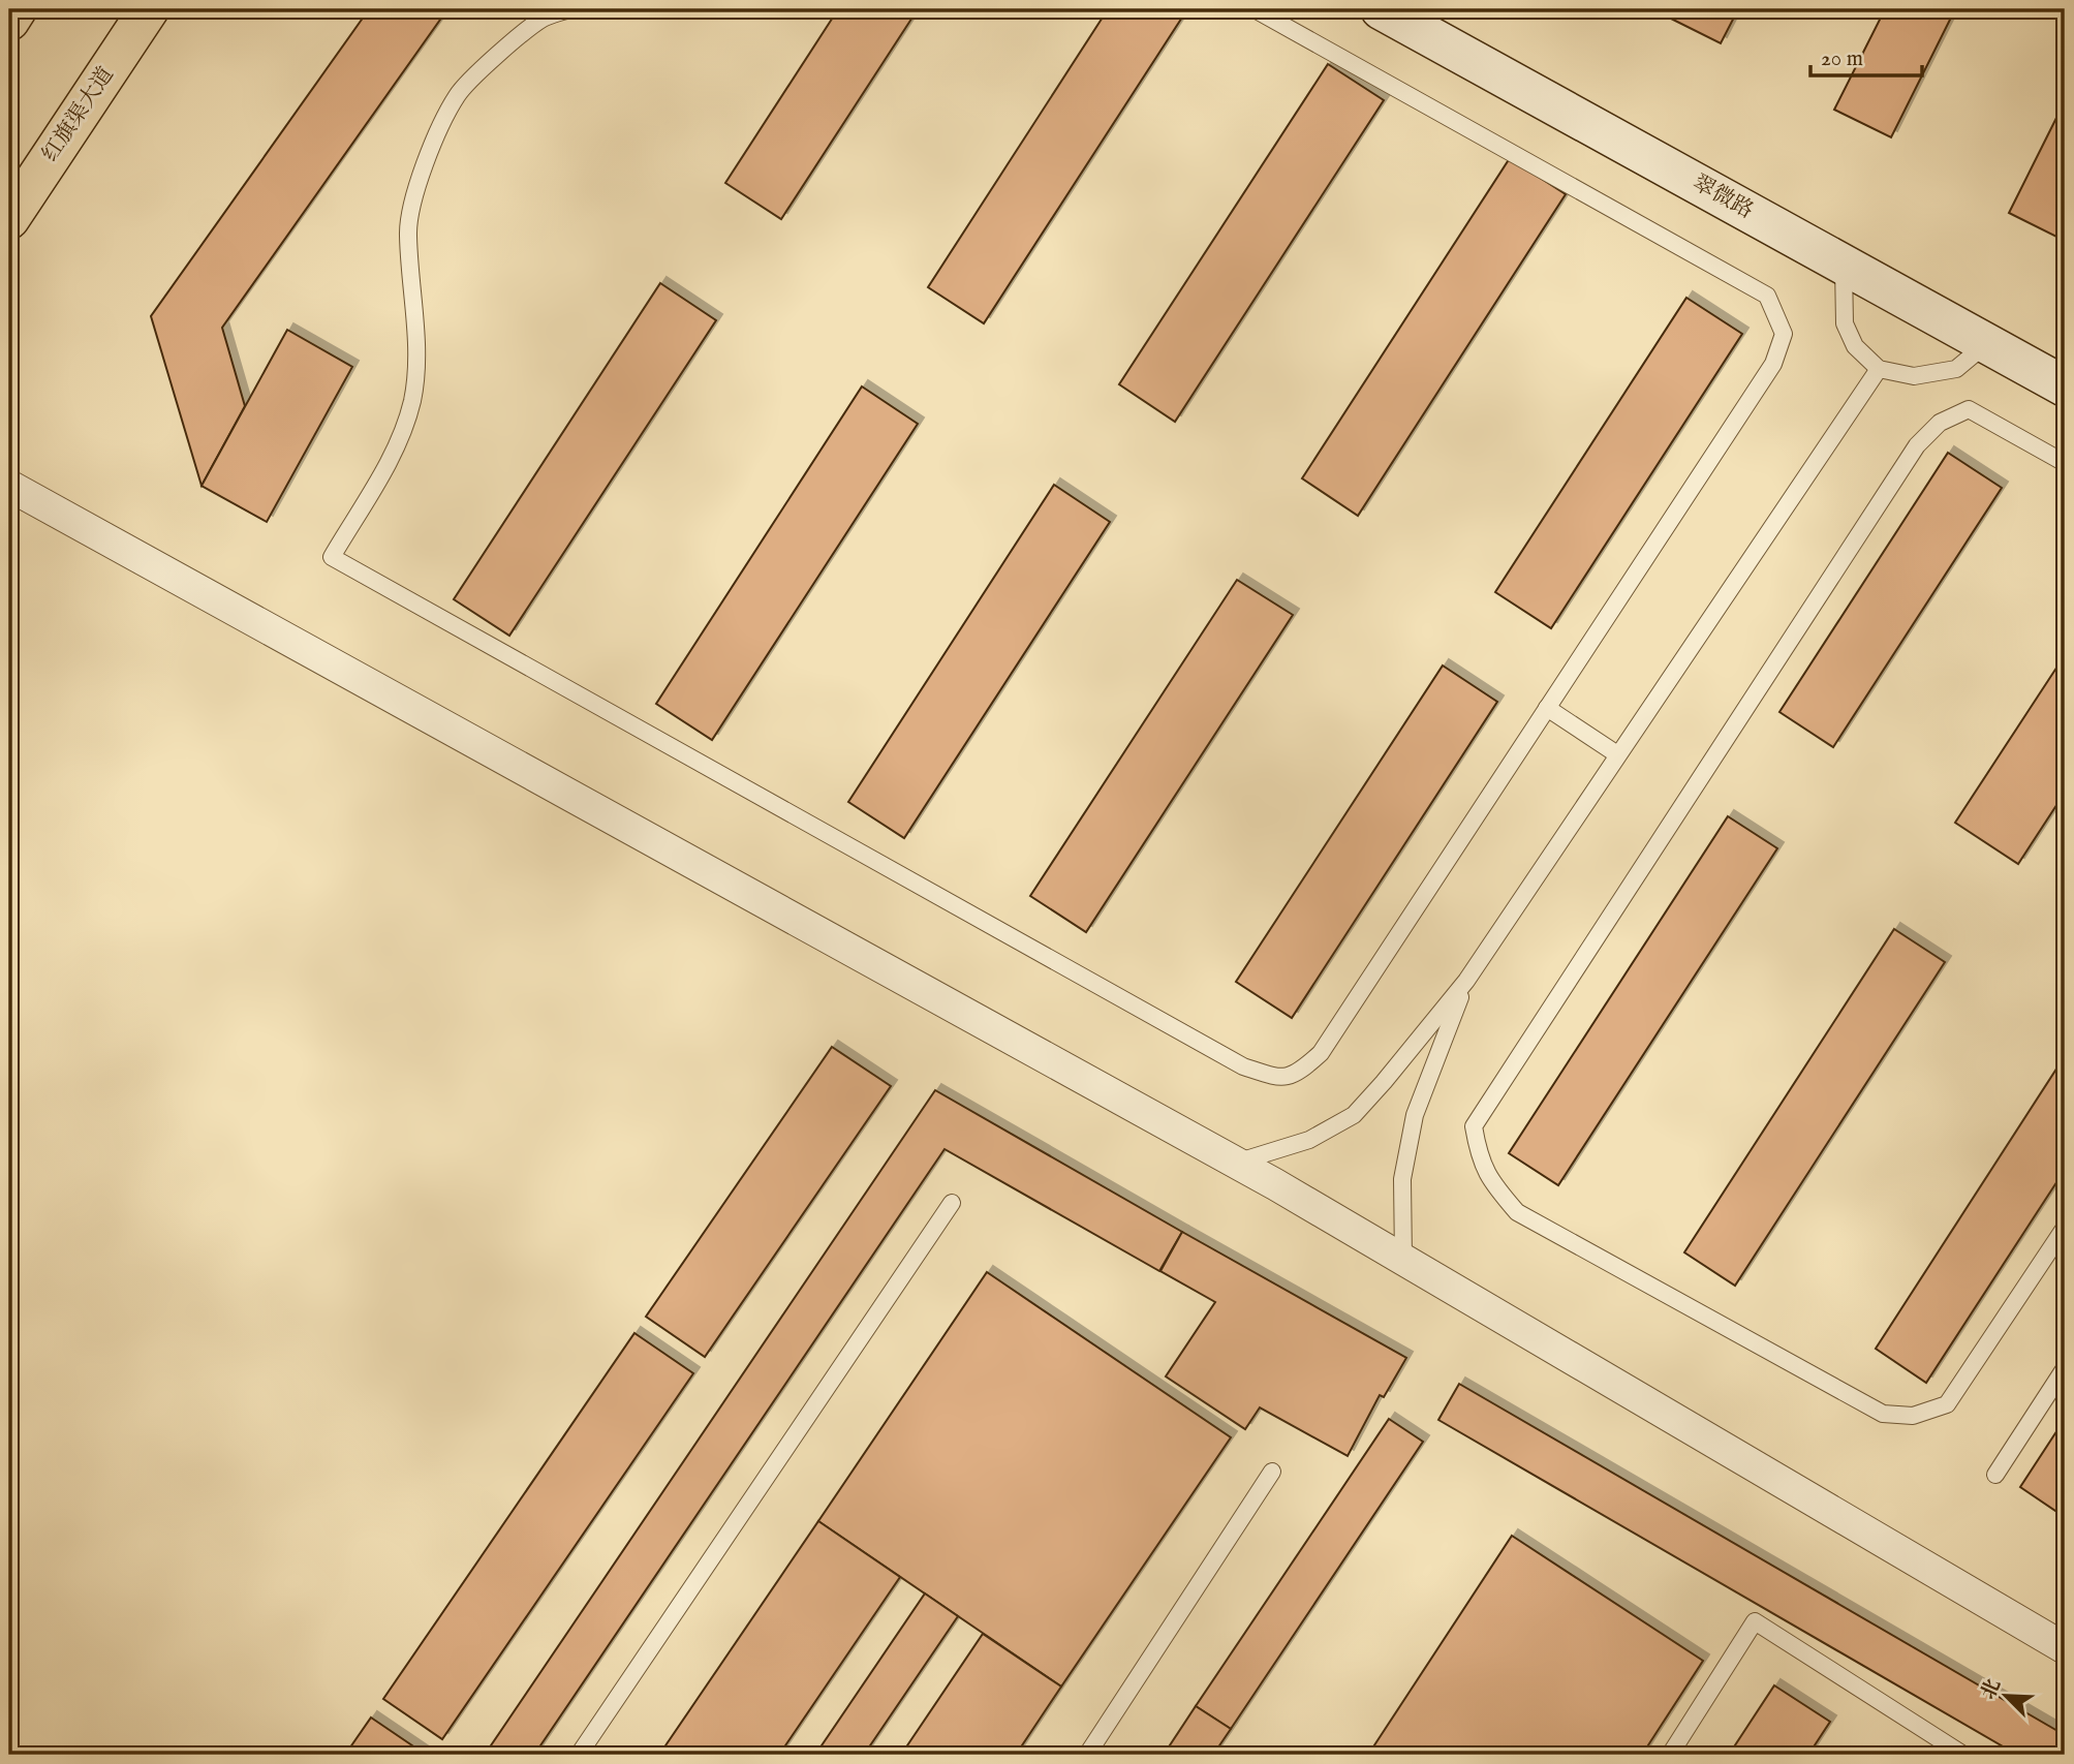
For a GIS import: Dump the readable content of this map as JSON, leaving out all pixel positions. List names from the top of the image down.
{
  "streets": {
    "main road": ["红旗渠大道"],
    "street": ["翠微路"]
  },
  "scale_bar": "20 m",
  "north": "top left"
}
